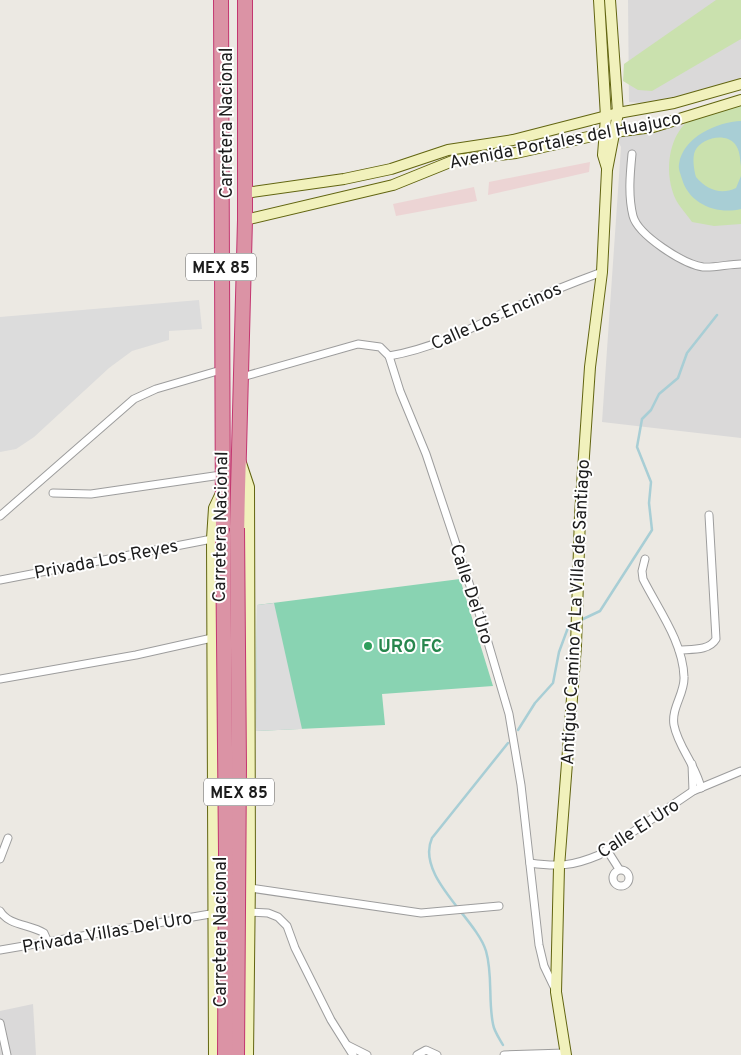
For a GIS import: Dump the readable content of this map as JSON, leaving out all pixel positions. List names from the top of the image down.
{
  "streets": {
    "highway": ["Carretera Nacional", "MEX 85"],
    "street": [
      "Avenida Portales del Huajuco",
      "Calle Los Encinos",
      "Privada Los Reyes",
      "Calle Del Uro",
      "Antiguo Camino A La Villa de Santiago",
      "Calle El Uro",
      "Privada Villas Del Uro"
    ]
  },
  "crossings": [
    ["Carretera Nacional", "Avenida Portales del Huajuco"],
    ["Carretera Nacional", "MEX 85"],
    ["Carretera Nacional", "Privada Los Reyes"],
    ["Avenida Portales del Huajuco", "Antiguo Camino A La Villa de Santiago"],
    ["MEX 85", "Privada Los Reyes"],
    ["MEX 85", "Privada Villas Del Uro"],
    ["Calle Los Encinos", "Calle Del Uro"],
    ["Calle Los Encinos", "Antiguo Camino A La Villa de Santiago"],
    ["Calle Del Uro", "Antiguo Camino A La Villa de Santiago"],
    ["Calle Del Uro", "Calle El Uro"],
    ["Antiguo Camino A La Villa de Santiago", "Calle El Uro"]
  ],
  "places": ["URO FC"]
}
